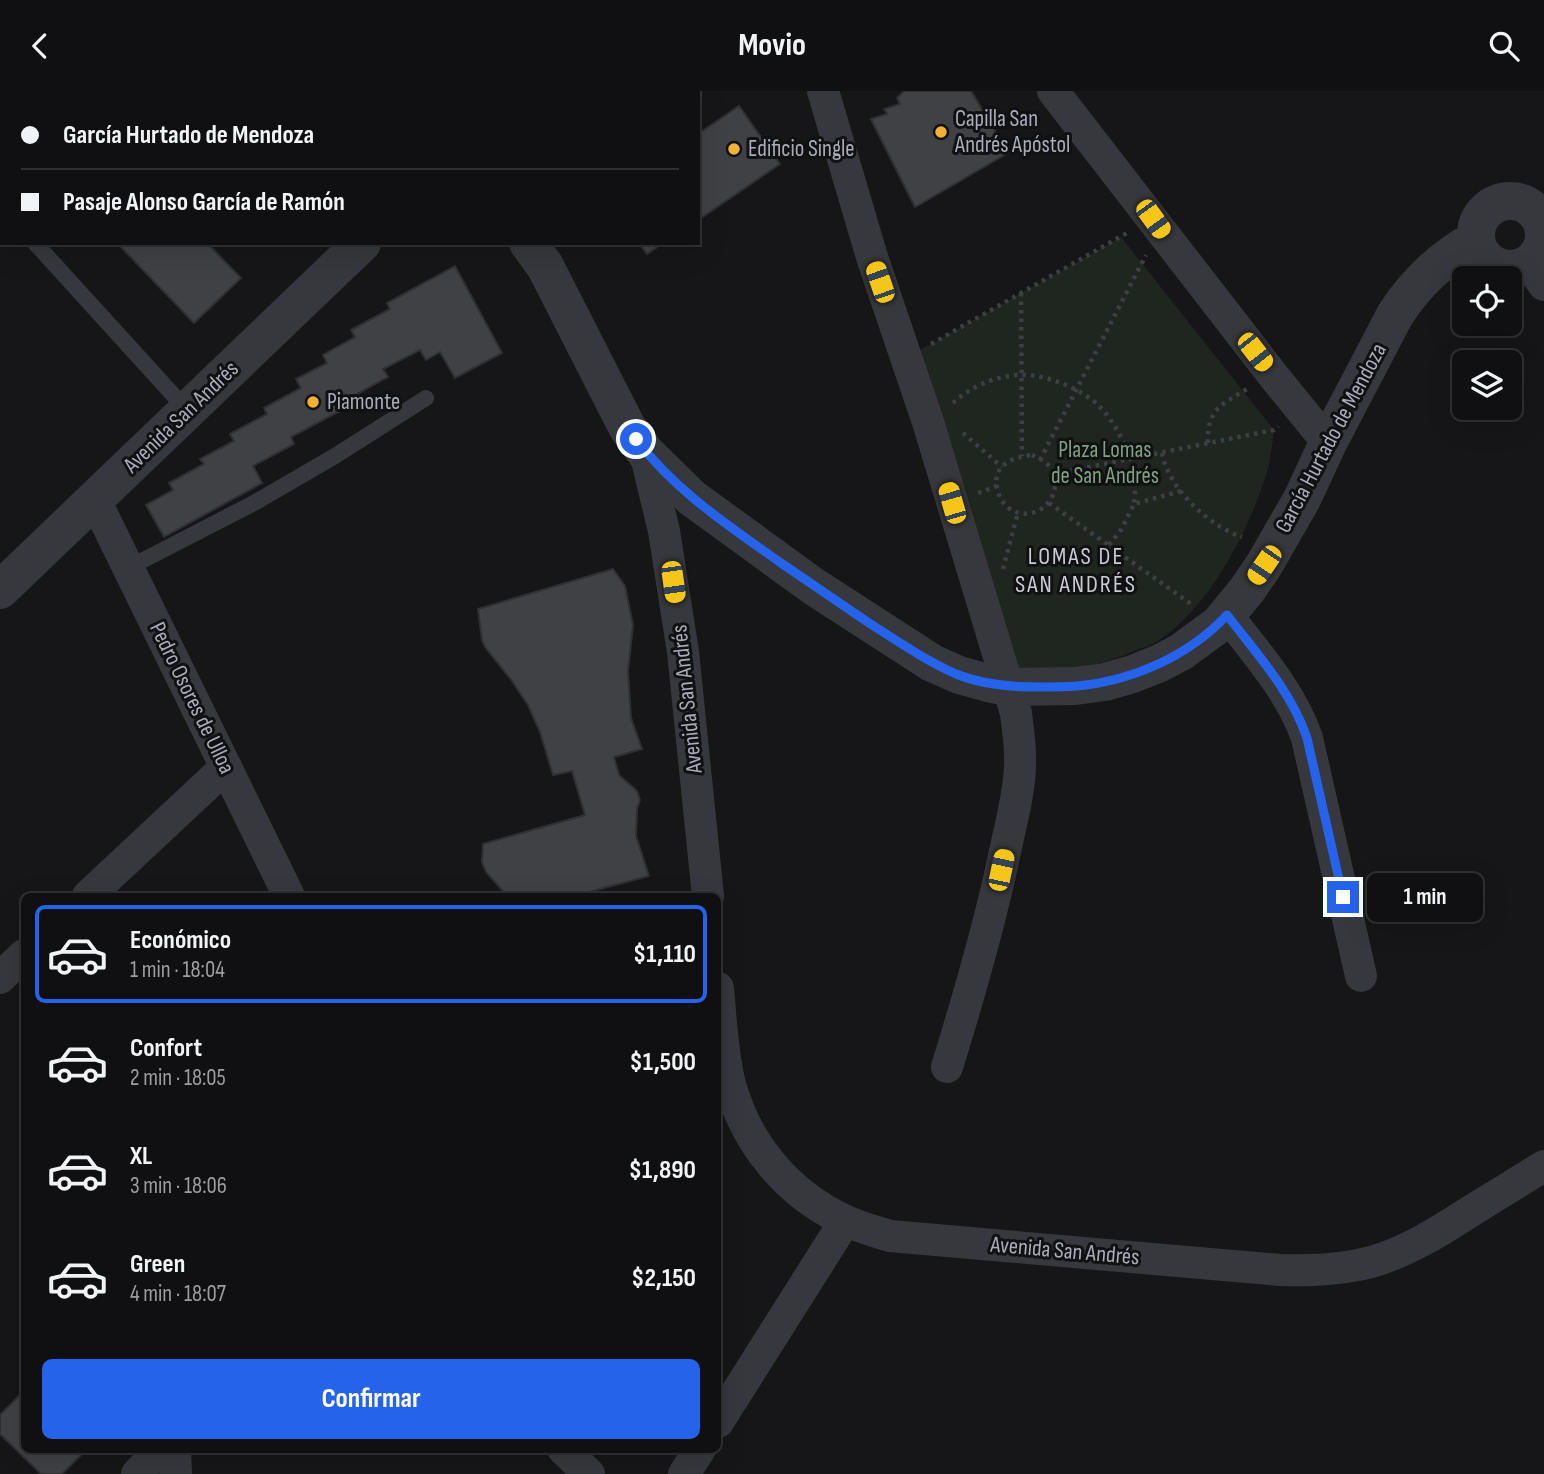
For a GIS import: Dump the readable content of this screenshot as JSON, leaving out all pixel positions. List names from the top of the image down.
{
  "streets": {
    "street": ["Avenida San Andrés", "García Hurtado de Mendoza", "Pedro Osores de Ulloa"]
  },
  "crossings": [
    ["Avenida San Andrés", "García Hurtado de Mendoza"],
    ["Avenida San Andrés", "Pedro Osores de Ulloa"]
  ],
  "districts": ["LOMAS DE SAN ANDRÉS"],
  "parks": ["Plaza Lomas de San Andrés"],
  "places": ["Capilla San Andrés Apóstol", "Edificio Single", "Piamonte"],
  "page": {
    "header": "Movio",
    "banner": ["García Hurtado de Mendoza", "Pasaje Alonso García de Ramón"],
    "bubble": "1 min",
    "list": [
      {
        "name": "Económico",
        "note": "1 min · 18:04",
        "value": "$1,110"
      },
      {
        "name": "Confort",
        "note": "2 min · 18:05",
        "value": "$1,500"
      },
      {
        "name": "XL",
        "note": "3 min · 18:06",
        "value": "$1,890"
      },
      {
        "name": "Green",
        "note": "4 min · 18:07",
        "value": "$2,150"
      }
    ],
    "buttons": "Confirmar"
  }
}
